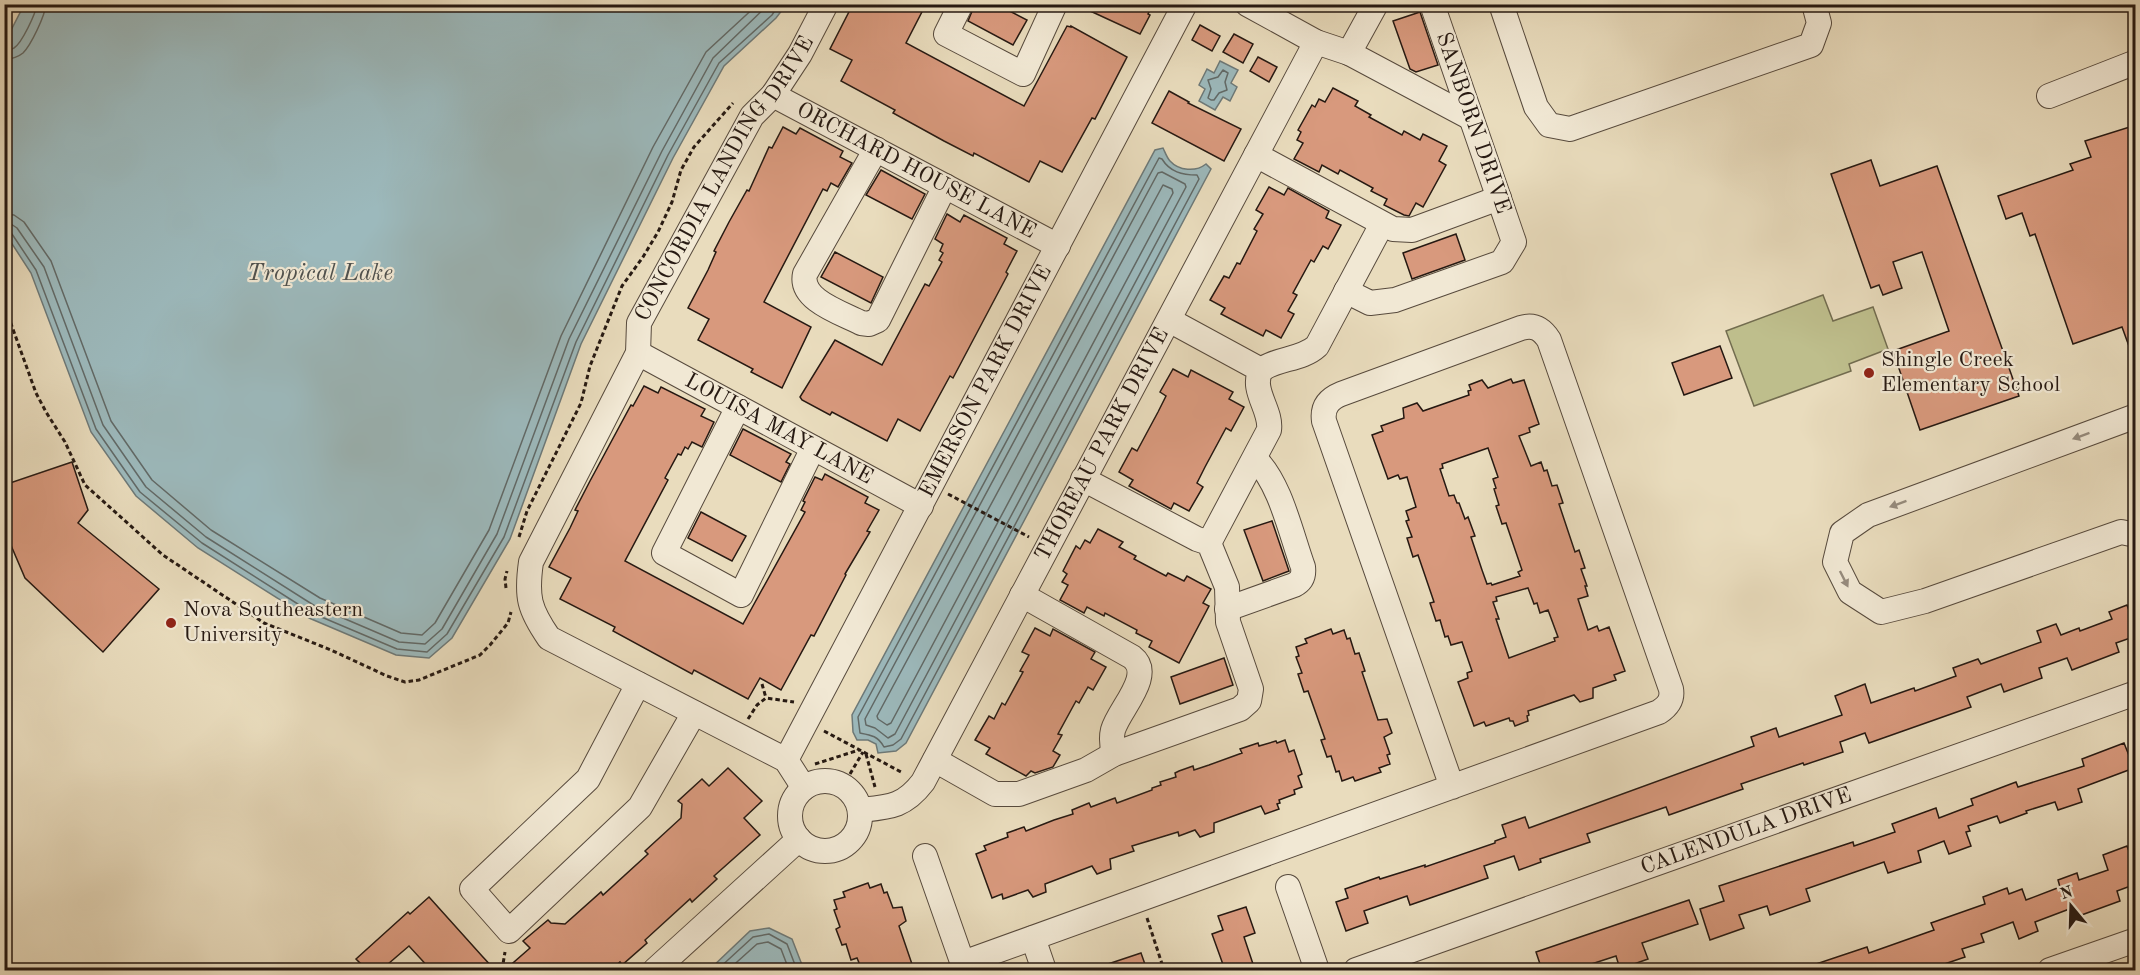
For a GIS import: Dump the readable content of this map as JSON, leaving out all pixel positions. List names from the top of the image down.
{
  "streets": {
    "street": [
      "SANBORN DRIVE",
      "ORCHARD HOUSE LANE",
      "CONCORDIA LANDING DRIVE",
      "EMERSON PARK DRIVE",
      "LOUISA MAY LANE",
      "THOREAU PARK DRIVE",
      "CALENDULA DRIVE"
    ]
  },
  "crossings": [
    ["ORCHARD HOUSE LANE", "CONCORDIA LANDING DRIVE"],
    ["ORCHARD HOUSE LANE", "EMERSON PARK DRIVE"],
    ["CONCORDIA LANDING DRIVE", "EMERSON PARK DRIVE"],
    ["CONCORDIA LANDING DRIVE", "LOUISA MAY LANE"],
    ["EMERSON PARK DRIVE", "LOUISA MAY LANE"]
  ],
  "water": ["Tropical Lake"],
  "places": ["Shingle Creek Elementary School", "Nova Southeastern University"],
  "north": "top"
}
